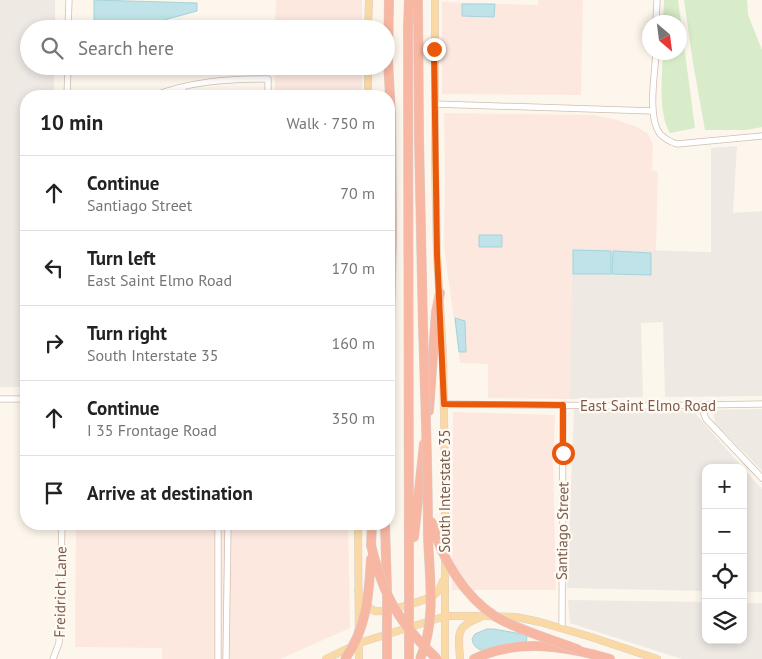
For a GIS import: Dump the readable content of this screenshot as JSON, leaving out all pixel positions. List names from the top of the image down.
{
  "streets": {
    "main road": ["South Interstate 35"],
    "street": ["East Saint Elmo Road", "Santiago Street", "Freidrich Lane"]
  },
  "crossings": [
    ["East Saint Elmo Road", "South Interstate 35"],
    ["East Saint Elmo Road", "Santiago Street"]
  ],
  "north": "bottom right",
  "page": {
    "search": "Search here",
    "heading": ["10 min", "Walk · 750 m"],
    "list": [
      ["Continue", "Santiago Street", "70 m"],
      ["Turn left", "East Saint Elmo Road", "170 m"],
      ["Turn right", "South Interstate 35", "160 m"],
      ["Continue", "I 35 Frontage Road", "350 m"],
      "Arrive at destination"
    ],
    "map_buttons": ["+", "−"]
  }
}
